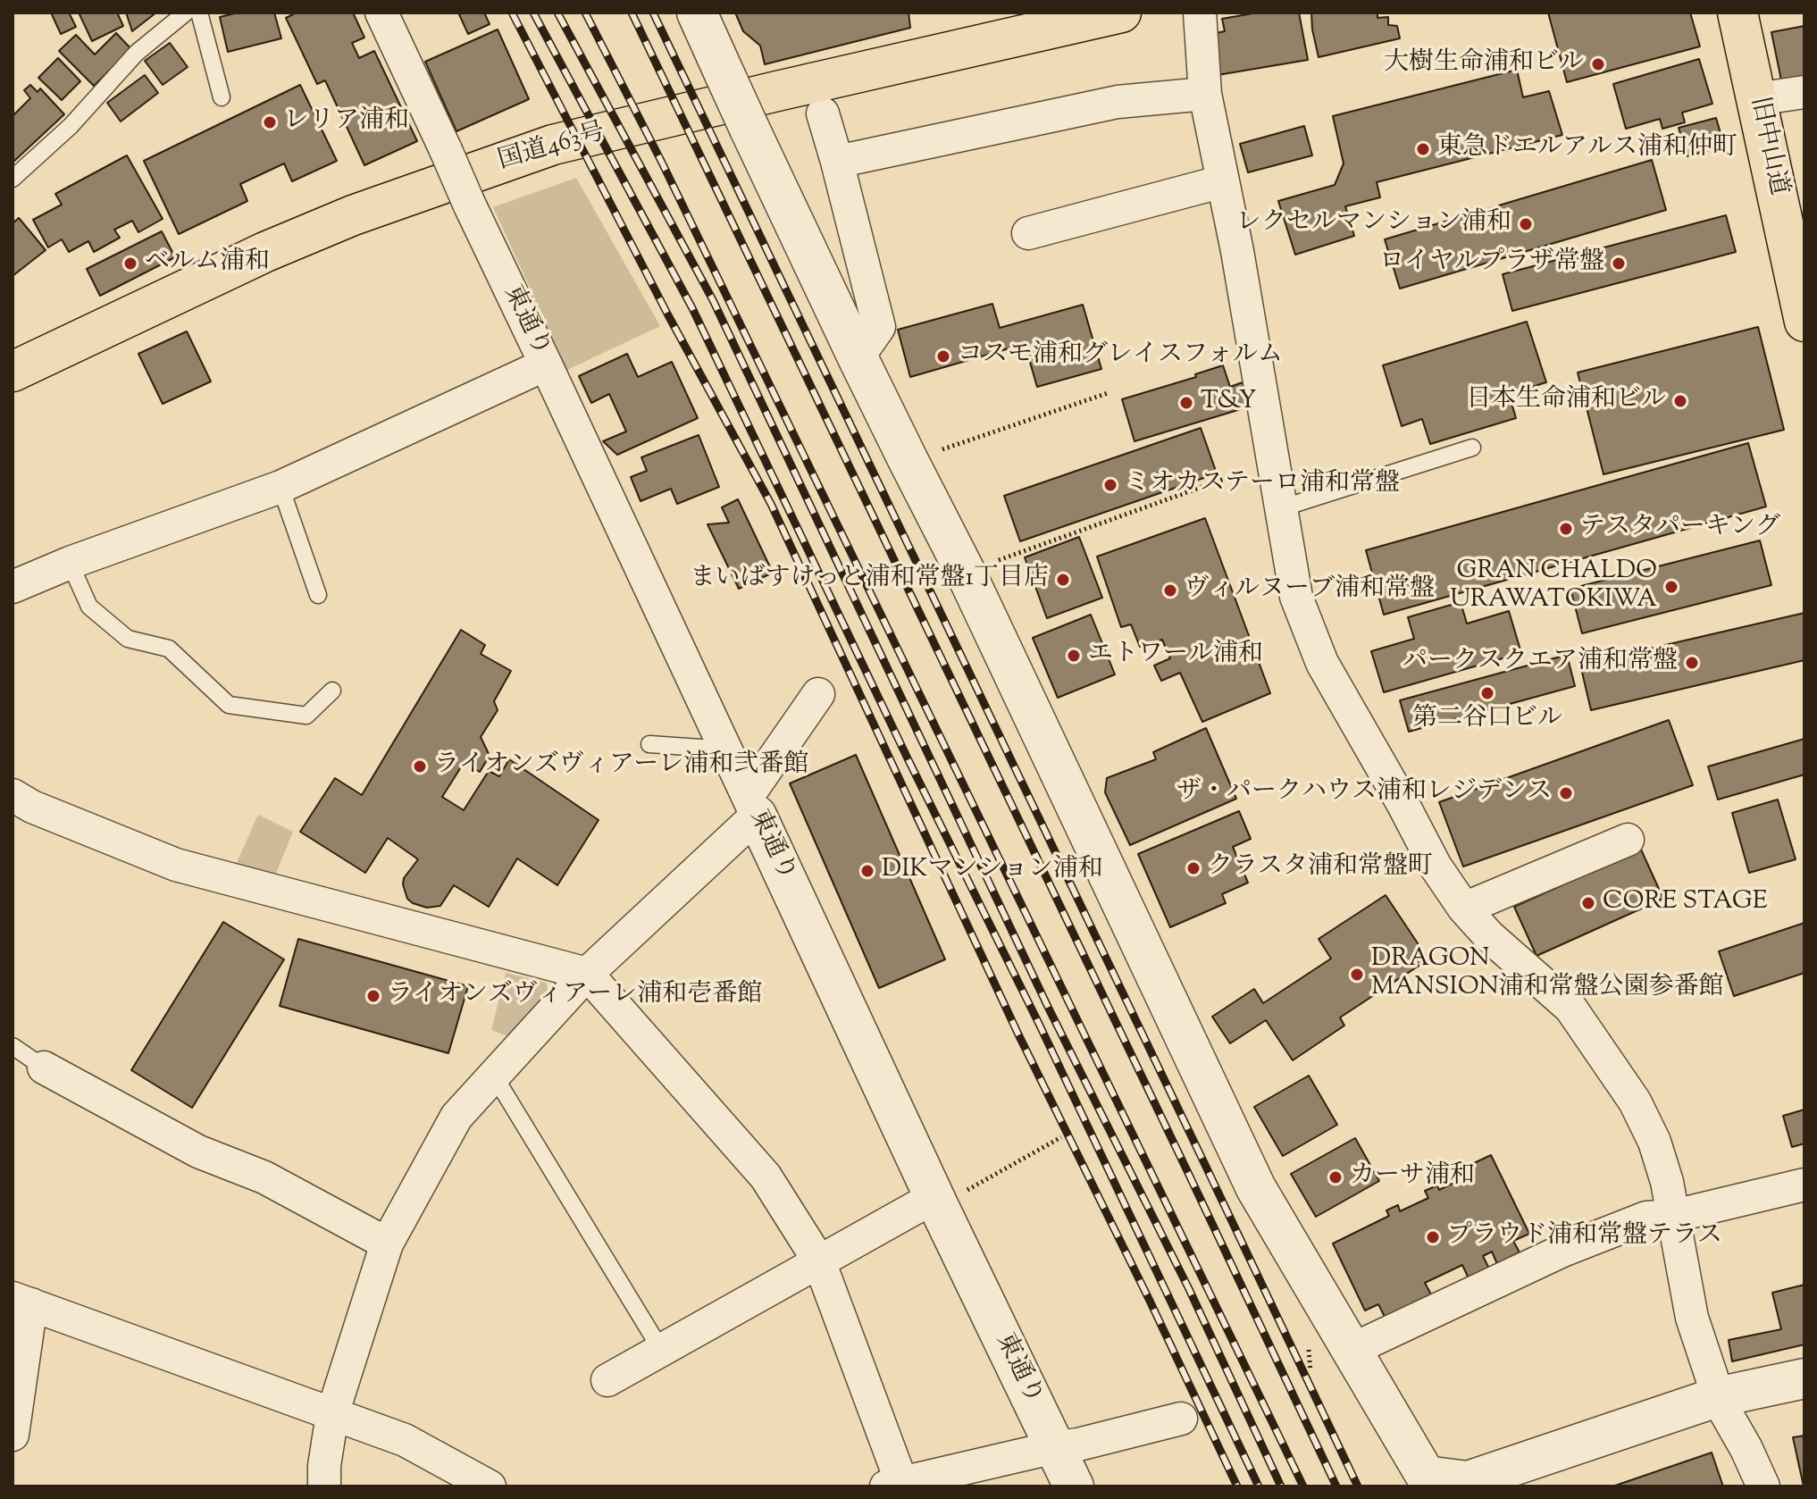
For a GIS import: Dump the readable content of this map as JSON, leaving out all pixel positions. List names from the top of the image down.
{
  "streets": {
    "main road": ["旧中山道", "国道463号"],
    "street": ["東通り"]
  },
  "places": [
    "大樹生命浦和ビル",
    "レリア浦和",
    "東急ドエルアルス浦和仲町",
    "レクセルマンション浦和",
    "ベルム浦和",
    "ロイヤルプラザ常盤",
    "コスモ浦和グレイスフォルム",
    "日本生命浦和ビル",
    "T&Y",
    "ミオカステーロ浦和常盤",
    "テスタパーキング",
    "まいばすけっと浦和常盤1丁目店",
    "GRAN CHALDO URAWATOKIWA",
    "ヴィルヌーブ浦和常盤",
    "エトワール浦和",
    "パークスクエア浦和常盤",
    "第二谷口ビル",
    "ライオンズヴィアーレ浦和弐番館",
    "ザ・パークハウス浦和レジデンス",
    "クラスタ浦和常盤町",
    "DIKマンション浦和",
    "CORE STAGE",
    "DRAGON MANSION浦和常盤公園参番館",
    "ライオンズヴィアーレ浦和壱番館",
    "カーサ浦和",
    "プラウド浦和常盤テラス"
  ]
}
